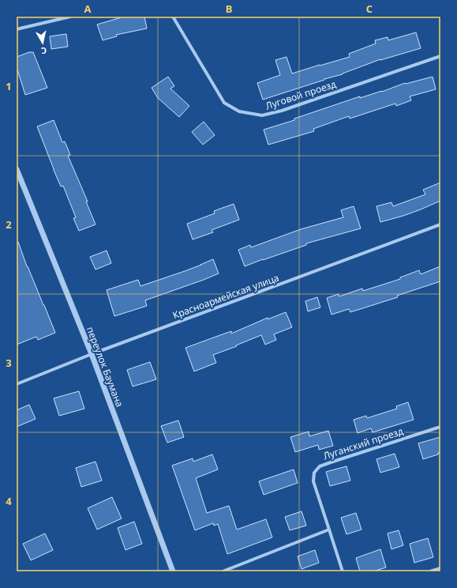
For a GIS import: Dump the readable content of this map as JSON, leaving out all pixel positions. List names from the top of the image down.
{
  "streets": {
    "street": [
      "Луговой проезд",
      "Красноармейская улица",
      "переулок Баумана",
      "Луганский проезд"
    ]
  },
  "crossings": [
    ["Красноармейская улица", "переулок Баумана"]
  ],
  "north": "bottom",
  "grid": {
    "columns": ["A", "B", "C"],
    "rows": [
      "1",
      "2",
      "3",
      "4"
    ]
  }
}
